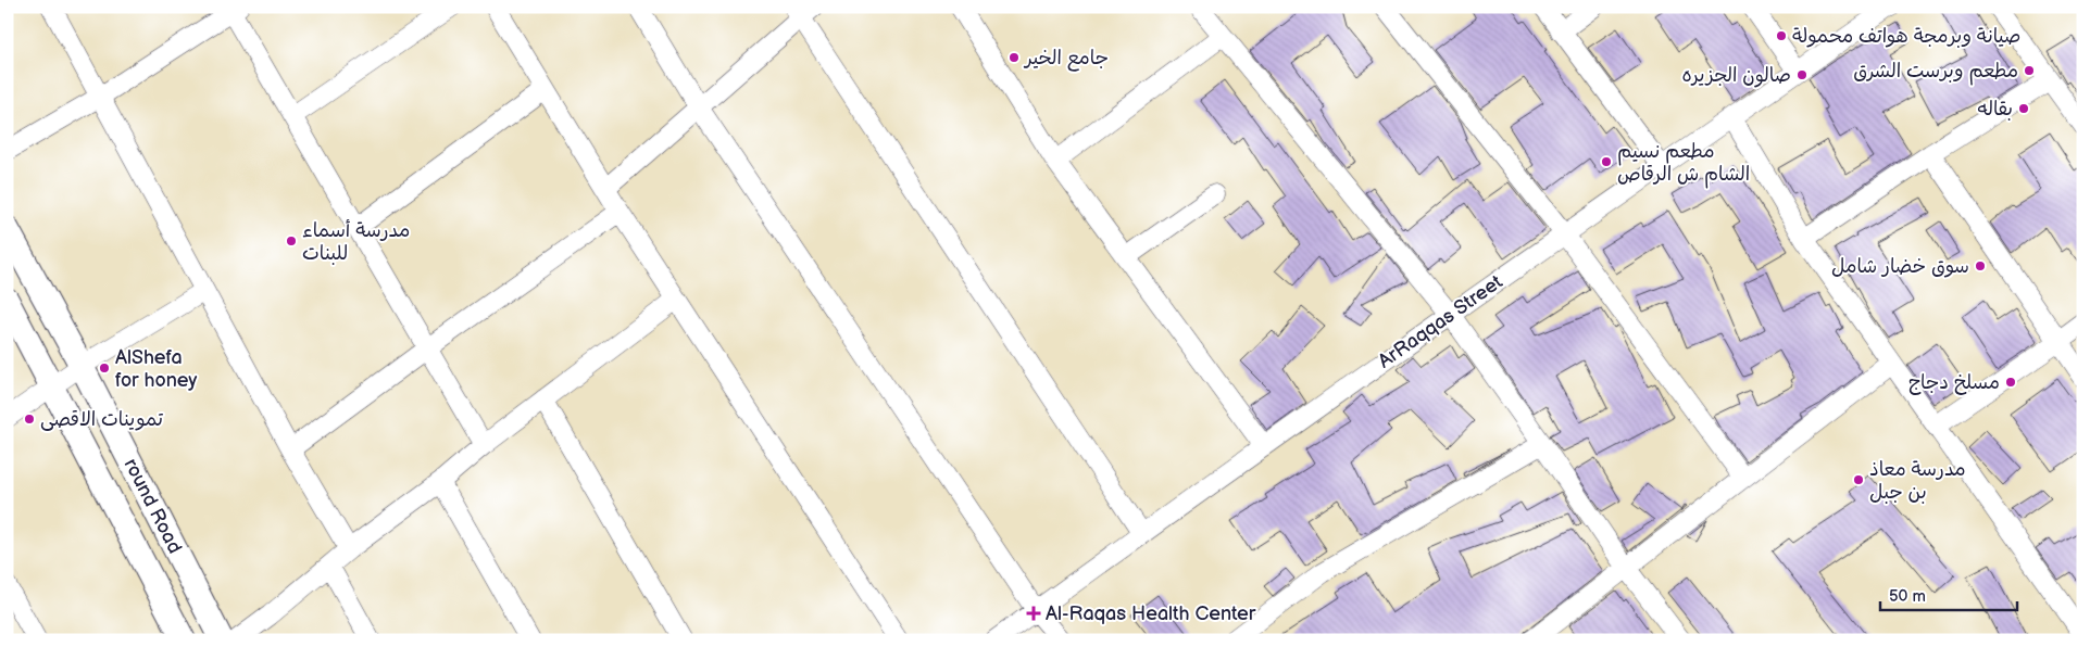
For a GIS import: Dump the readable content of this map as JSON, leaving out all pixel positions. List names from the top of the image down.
{
  "streets": {
    "main road": ["round Road"],
    "street": ["ArRaqqas Street"]
  },
  "places": {
    "other": [
      "صيانة وبرمجة هواتف محمولة",
      "جامع الخير",
      "مطعم وبرست الشرق",
      "صالون الجزيره",
      "بقاله",
      "مطعم نسيم الشام ش الرقاص",
      "مدرسة أسماء للبنات",
      "سوق خضار شامل",
      "AlShefa for honey",
      "مسلخ دجاج",
      "تموينات الاقصى",
      "مدرسة معاذ بن جبل"
    ],
    "health": ["Al-Raqas Health Center"]
  },
  "scale_bar": "50 m"
}
